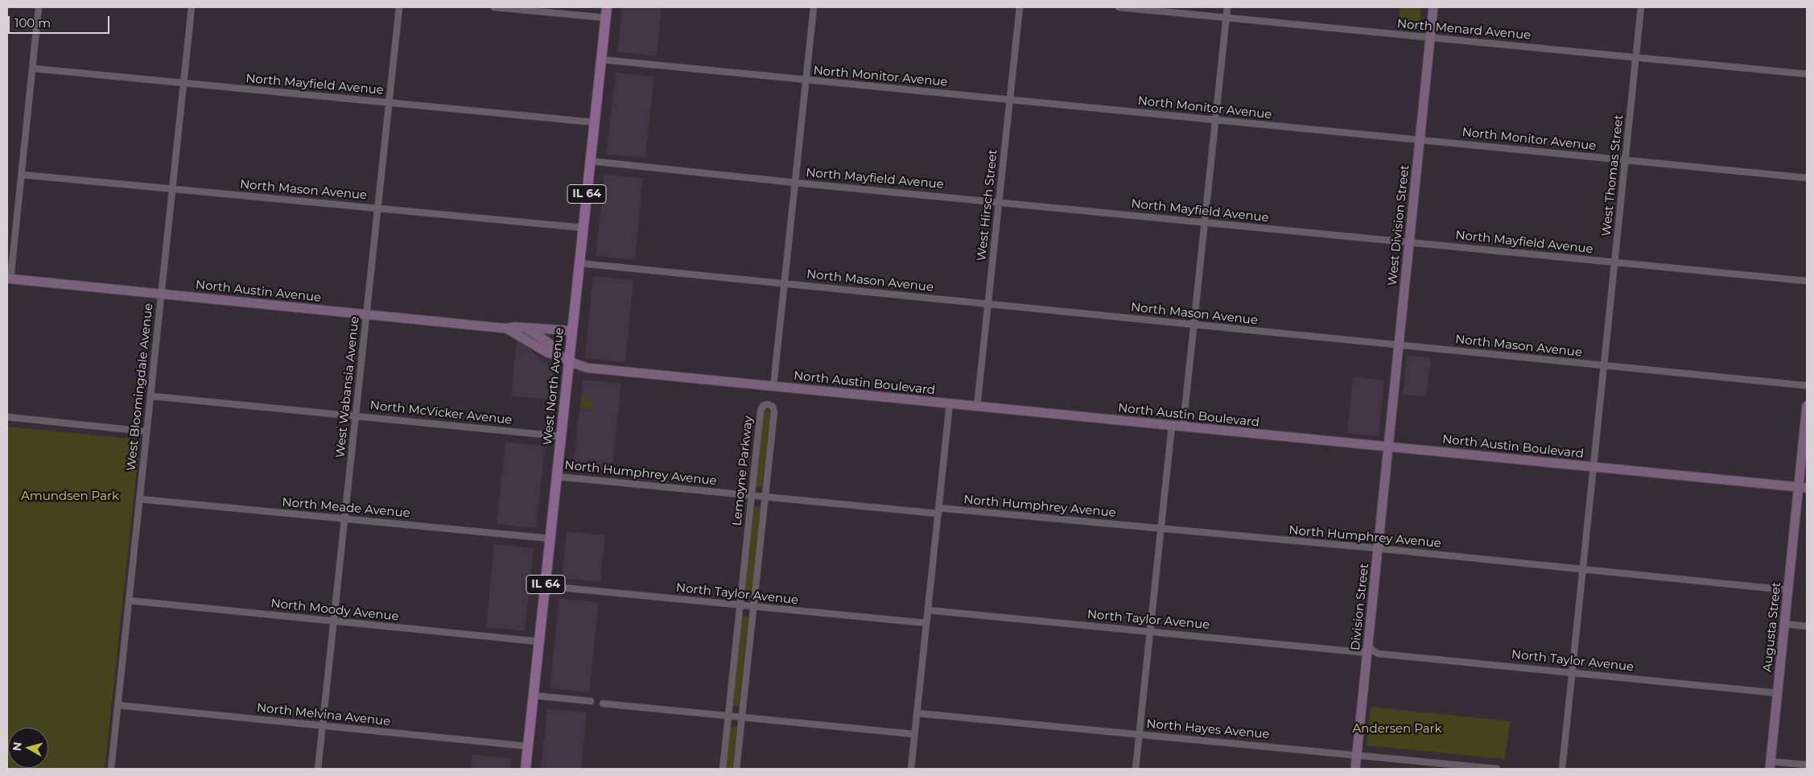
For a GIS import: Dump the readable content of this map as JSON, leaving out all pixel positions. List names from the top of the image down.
{
  "streets": {
    "main road": ["IL 64", "West North Avenue"],
    "street": [
      "North Menard Avenue",
      "North Monitor Avenue",
      "North Mayfield Avenue",
      "West Thomas Street",
      "North Mason Avenue",
      "West Hirsch Street",
      "West Division Street",
      "North Austin Avenue",
      "North Austin Boulevard",
      "West Bloomingdale Avenue",
      "West Wabansia Avenue",
      "North McVicker Avenue",
      "Lemoyne Parkway",
      "North Humphrey Avenue",
      "North Meade Avenue",
      "North Taylor Avenue",
      "Division Street",
      "North Moody Avenue",
      "Augusta Street",
      "North Melvina Avenue",
      "North Hayes Avenue"
    ]
  },
  "crossings": [
    ["North Menard Avenue", "West Thomas Street"],
    ["North Menard Avenue", "West Division Street"],
    ["North Monitor Avenue", "West Thomas Street"],
    ["North Monitor Avenue", "West Hirsch Street"],
    ["North Monitor Avenue", "West Division Street"],
    ["North Monitor Avenue", "West North Avenue"],
    ["North Mayfield Avenue", "West Thomas Street"],
    ["North Mayfield Avenue", "West Hirsch Street"],
    ["North Mayfield Avenue", "West Division Street"],
    ["North Mayfield Avenue", "West North Avenue"],
    ["North Mayfield Avenue", "West Bloomingdale Avenue"],
    ["North Mayfield Avenue", "West Wabansia Avenue"],
    ["West Thomas Street", "North Mason Avenue"],
    ["West Thomas Street", "North Austin Boulevard"],
    ["West Thomas Street", "North Humphrey Avenue"],
    ["West Thomas Street", "North Taylor Avenue"],
    ["North Mason Avenue", "West Hirsch Street"],
    ["North Mason Avenue", "West Division Street"],
    ["North Mason Avenue", "West North Avenue"],
    ["North Mason Avenue", "West Bloomingdale Avenue"],
    ["North Mason Avenue", "West Wabansia Avenue"],
    ["West Hirsch Street", "North Austin Boulevard"],
    ["West Division Street", "North Austin Boulevard"],
    ["West Division Street", "Division Street"],
    ["North Austin Avenue", "North Austin Boulevard"],
    ["North Austin Avenue", "West North Avenue"],
    ["North Austin Avenue", "West Bloomingdale Avenue"],
    ["North Austin Avenue", "West Wabansia Avenue"],
    ["North Austin Boulevard", "West North Avenue"],
    ["North Austin Boulevard", "Division Street"],
    ["North Austin Boulevard", "Augusta Street"],
    ["West North Avenue", "North McVicker Avenue"],
    ["West North Avenue", "North Humphrey Avenue"],
    ["West North Avenue", "North Meade Avenue"],
    ["West North Avenue", "North Taylor Avenue"],
    ["West North Avenue", "North Moody Avenue"],
    ["West North Avenue", "North Melvina Avenue"],
    ["West Bloomingdale Avenue", "North McVicker Avenue"],
    ["West Bloomingdale Avenue", "North Meade Avenue"],
    ["West Bloomingdale Avenue", "North Moody Avenue"],
    ["West Bloomingdale Avenue", "North Melvina Avenue"],
    ["West Wabansia Avenue", "North McVicker Avenue"],
    ["West Wabansia Avenue", "North Meade Avenue"],
    ["West Wabansia Avenue", "North Moody Avenue"],
    ["West Wabansia Avenue", "North Melvina Avenue"],
    ["Lemoyne Parkway", "North Humphrey Avenue"],
    ["Lemoyne Parkway", "North Taylor Avenue"],
    ["North Humphrey Avenue", "Division Street"],
    ["North Humphrey Avenue", "Augusta Street"],
    ["North Taylor Avenue", "Division Street"],
    ["North Taylor Avenue", "Augusta Street"],
    ["Division Street", "North Hayes Avenue"]
  ],
  "parks": ["Amundsen Park", "Andersen Park"],
  "scale_bar": "100 m",
  "north": "left"
}
